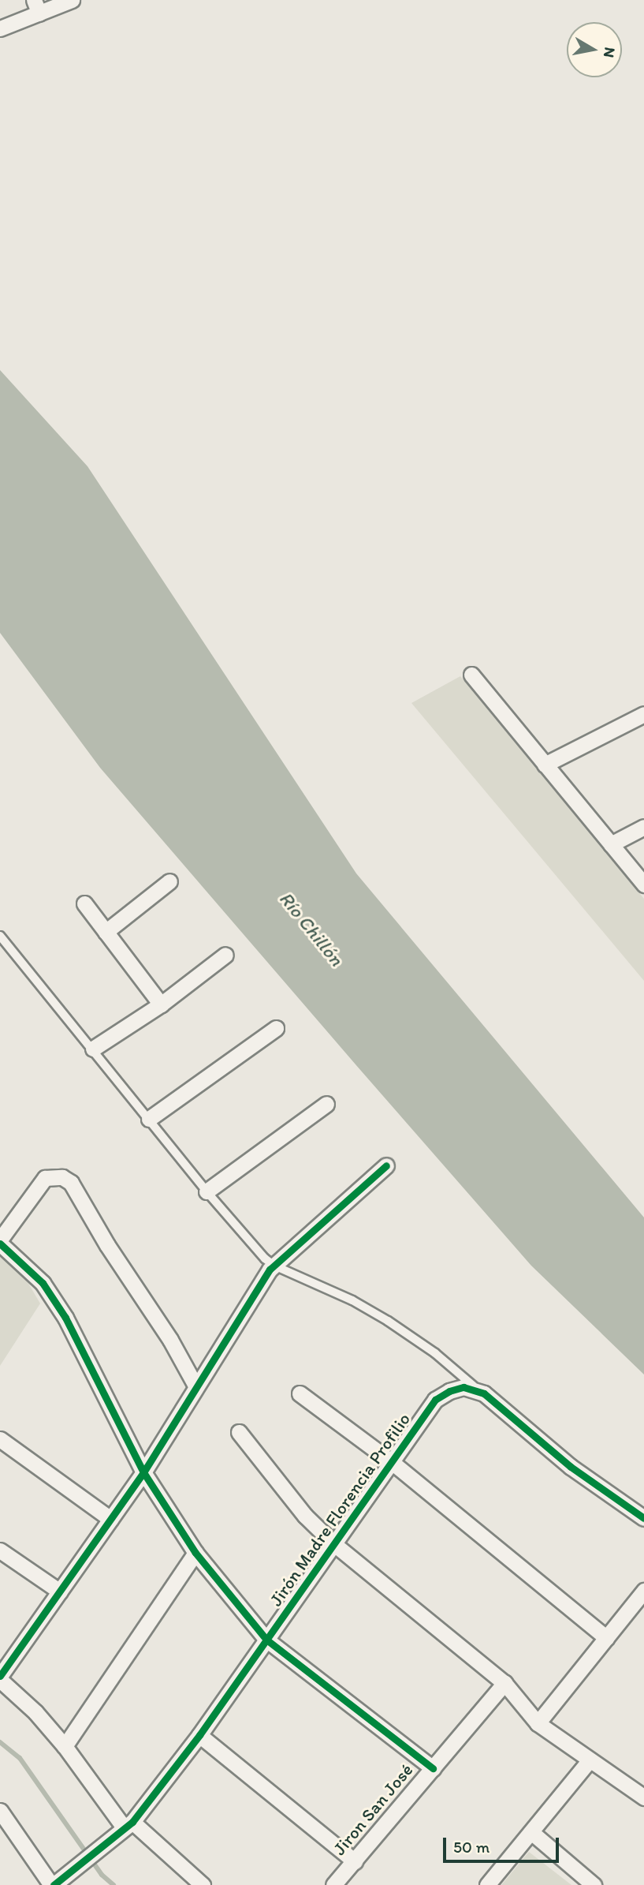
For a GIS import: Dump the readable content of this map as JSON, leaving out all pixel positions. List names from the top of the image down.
{
  "streets": {
    "street": ["Jirón Madre Florencia Profilio", "Jiron San José"]
  },
  "water": ["Río Chillón"],
  "scale_bar": "50 m",
  "north": "right"
}
